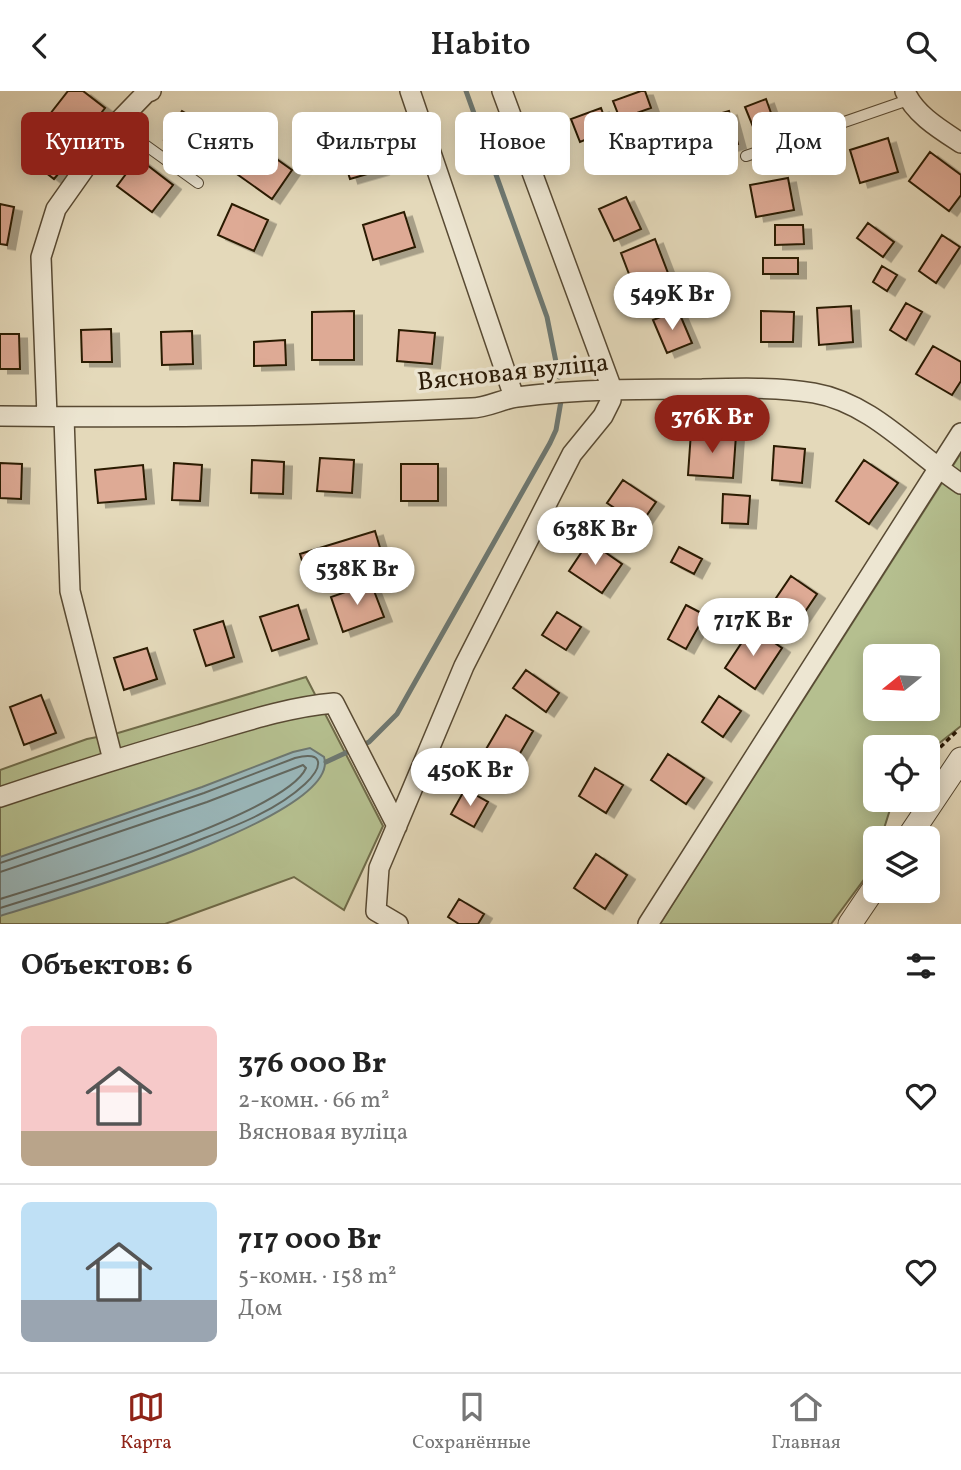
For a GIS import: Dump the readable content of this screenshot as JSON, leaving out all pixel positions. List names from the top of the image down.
{
  "streets": {
    "street": ["Вясновая вуліца"]
  },
  "north": "left",
  "page": {
    "header": "Habito",
    "chip": [
      "Купить",
      "Снять",
      "Фильтры",
      "Новое",
      "Квартира",
      "Дом"
    ],
    "price": [
      "549K Br",
      "376K Br",
      "638K Br",
      "538K Br",
      "717K Br",
      "450K Br"
    ],
    "heading": "Объектов: 6",
    "list": [
      {
        "name": "376 000 Br",
        "note": "2-комн. · 66 m² · Вясновая вуліца"
      },
      {
        "name": "717 000 Br",
        "note": "5-комн. · 158 m² · Дом"
      }
    ],
    "tabs": ["Карта", "Сохранённые", "Главная"]
  }
}
